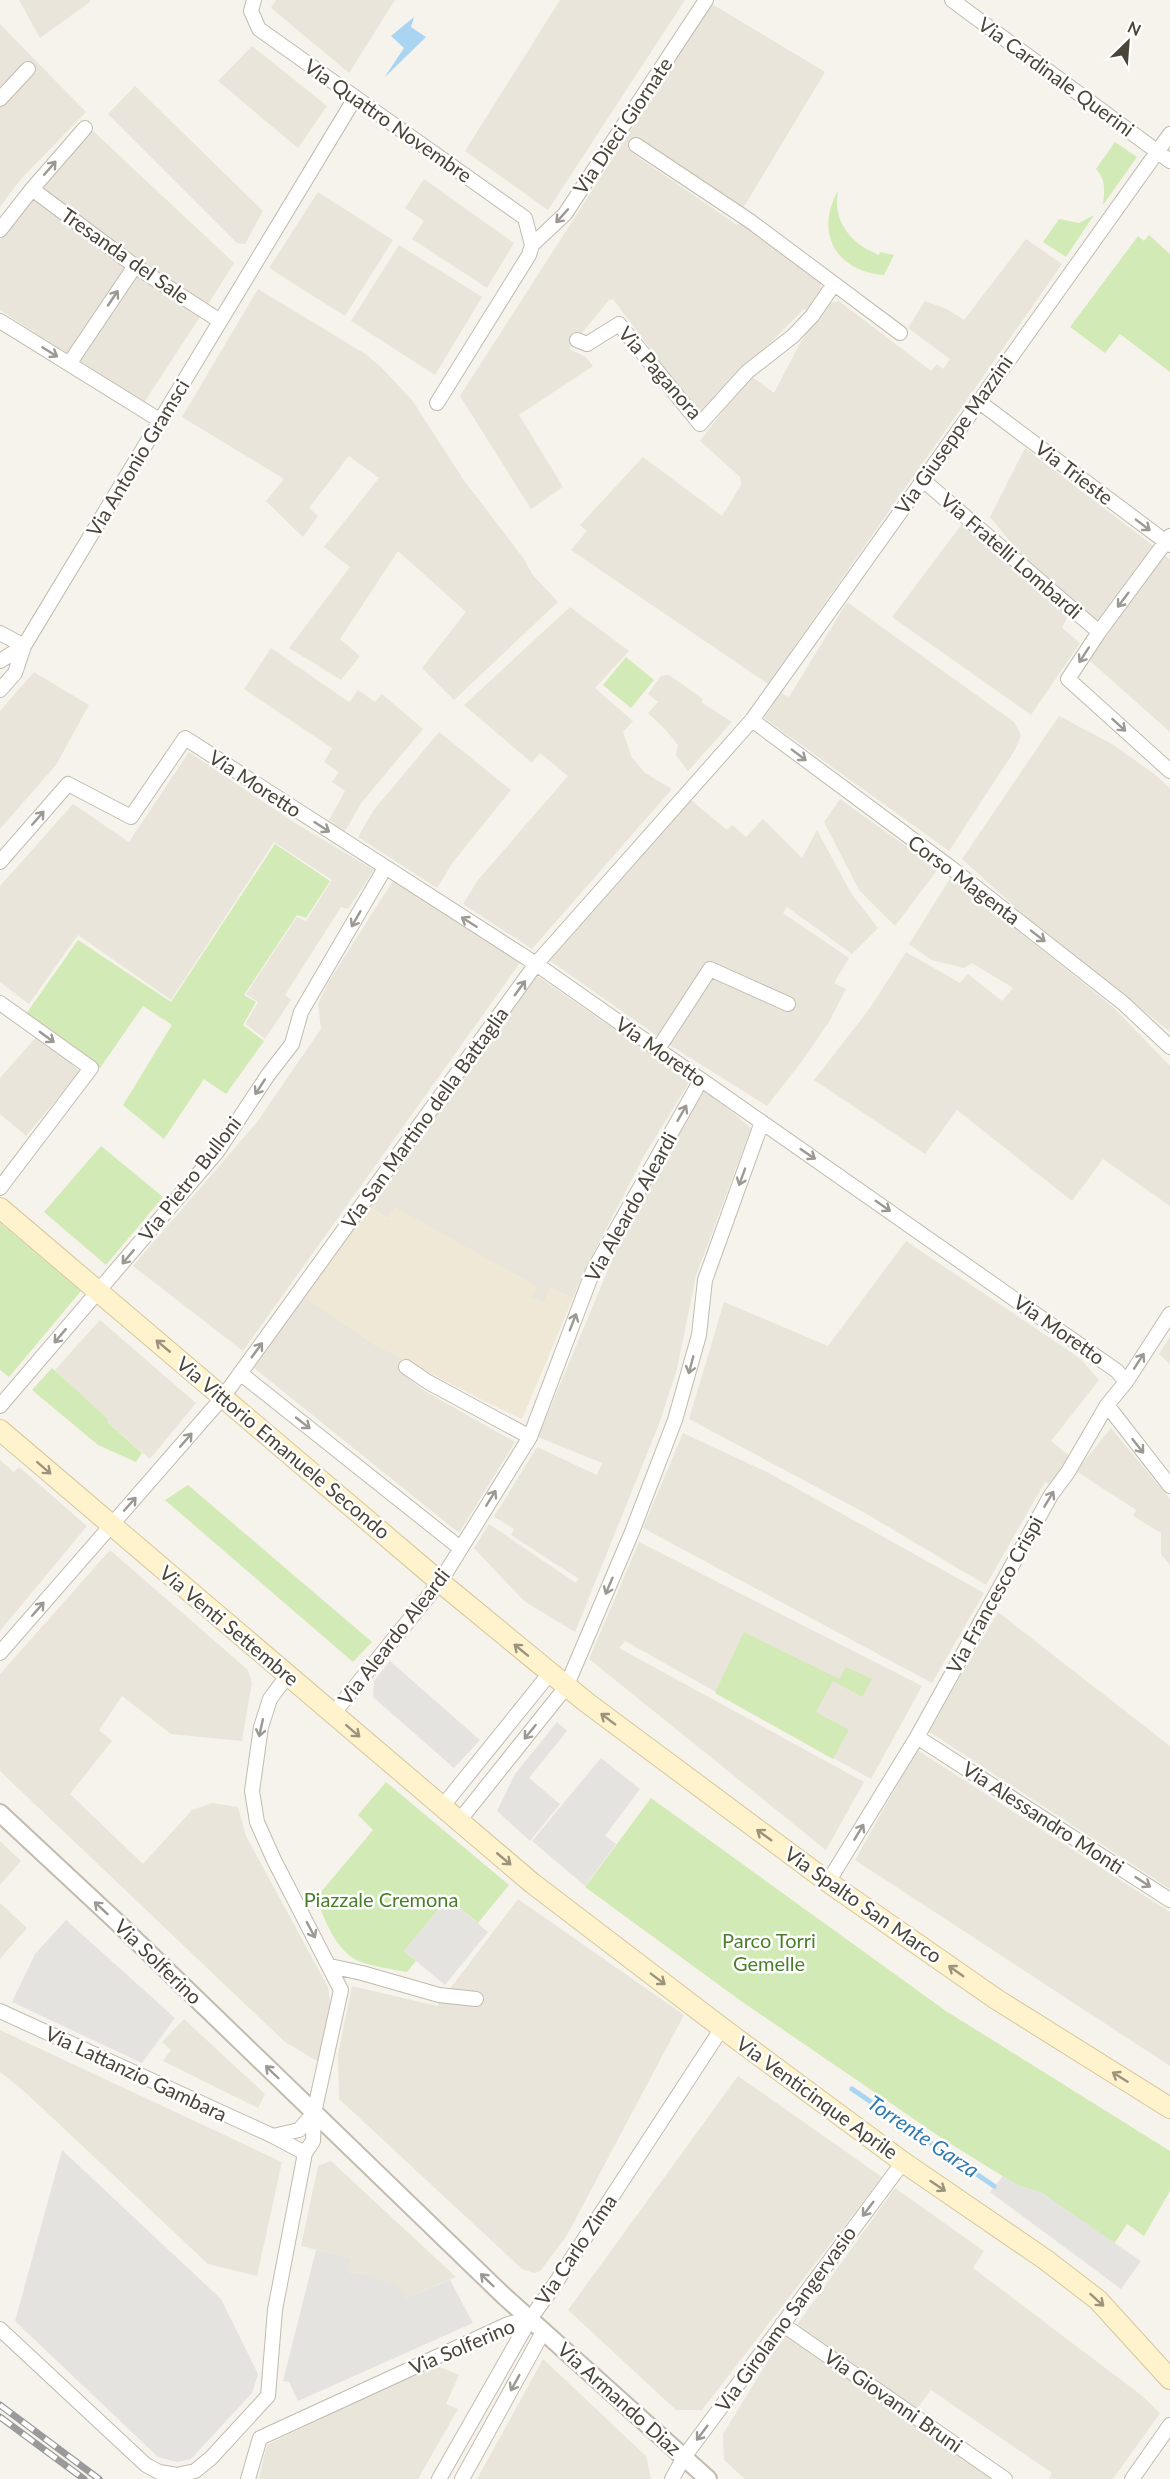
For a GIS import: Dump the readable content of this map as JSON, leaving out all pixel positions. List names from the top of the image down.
{
  "streets": {
    "main road": [
      "Via Vittorio Emanuele Secondo",
      "Via Venti Settembre",
      "Via Spalto San Marco",
      "Via Venticinque Aprile"
    ],
    "street": [
      "Via Cardinale Querini",
      "Via Quattro Novembre",
      "Via Dieci Giornate",
      "Tresanda del Sale",
      "Via Paganora",
      "Via Giuseppe Mazzini",
      "Via Antonio Gramsci",
      "Via Trieste",
      "Via Fratelli Lombardi",
      "Via Moretto",
      "Corso Magenta",
      "Via San Martino della Battaglia",
      "Via Pietro Bulloni",
      "Via Aleardo Aleardi",
      "Via Francesco Crispi",
      "Via Alessandro Monti",
      "Via Solferino",
      "Via Lattanzio Gambara",
      "Via Carlo Zima",
      "Via Girolamo Sangervasio",
      "Via Armando Diaz",
      "Via Giovanni Bruni"
    ]
  },
  "crossings": [
    ["Via Cardinale Querini", "Via Giuseppe Mazzini"],
    ["Via Quattro Novembre", "Via Dieci Giornate"],
    ["Via Quattro Novembre", "Via Antonio Gramsci"],
    ["Tresanda del Sale", "Via Antonio Gramsci"],
    ["Via Giuseppe Mazzini", "Via Trieste"],
    ["Via Giuseppe Mazzini", "Via Fratelli Lombardi"],
    ["Via Giuseppe Mazzini", "Corso Magenta"],
    ["Via Giuseppe Mazzini", "Via San Martino della Battaglia"],
    ["Via Moretto", "Via San Martino della Battaglia"],
    ["Via Moretto", "Via Pietro Bulloni"],
    ["Via Moretto", "Via Aleardo Aleardi"],
    ["Via Moretto", "Via Francesco Crispi"],
    ["Corso Magenta", "Via San Martino della Battaglia"],
    ["Via San Martino della Battaglia", "Via Vittorio Emanuele Secondo"],
    ["Via San Martino della Battaglia", "Via Venti Settembre"],
    ["Via Pietro Bulloni", "Via Vittorio Emanuele Secondo"],
    ["Via Aleardo Aleardi", "Via Vittorio Emanuele Secondo"],
    ["Via Aleardo Aleardi", "Via Venti Settembre"],
    ["Via Vittorio Emanuele Secondo", "Via Spalto San Marco"],
    ["Via Francesco Crispi", "Via Alessandro Monti"],
    ["Via Francesco Crispi", "Via Spalto San Marco"],
    ["Via Venti Settembre", "Via Venticinque Aprile"],
    ["Via Solferino", "Via Carlo Zima"],
    ["Via Solferino", "Via Armando Diaz"],
    ["Via Venticinque Aprile", "Via Carlo Zima"],
    ["Via Venticinque Aprile", "Via Girolamo Sangervasio"],
    ["Via Carlo Zima", "Via Armando Diaz"],
    ["Via Girolamo Sangervasio", "Via Armando Diaz"],
    ["Via Girolamo Sangervasio", "Via Giovanni Bruni"]
  ],
  "one_way": [
    "Via Dieci Giornate",
    "Via Trieste",
    "Corso Magenta",
    "Via San Martino della Battaglia",
    "Via Pietro Bulloni",
    "Via Francesco Crispi",
    "Via Venti Settembre",
    "Via Alessandro Monti",
    "Via Spalto San Marco",
    "Via Solferino",
    "Via Venticinque Aprile",
    "Via Girolamo Sangervasio"
  ],
  "water": ["Torrente Garza"],
  "parks": ["Piazzale Cremona", "Parco Torri Gemelle"],
  "north": "top right"
}
